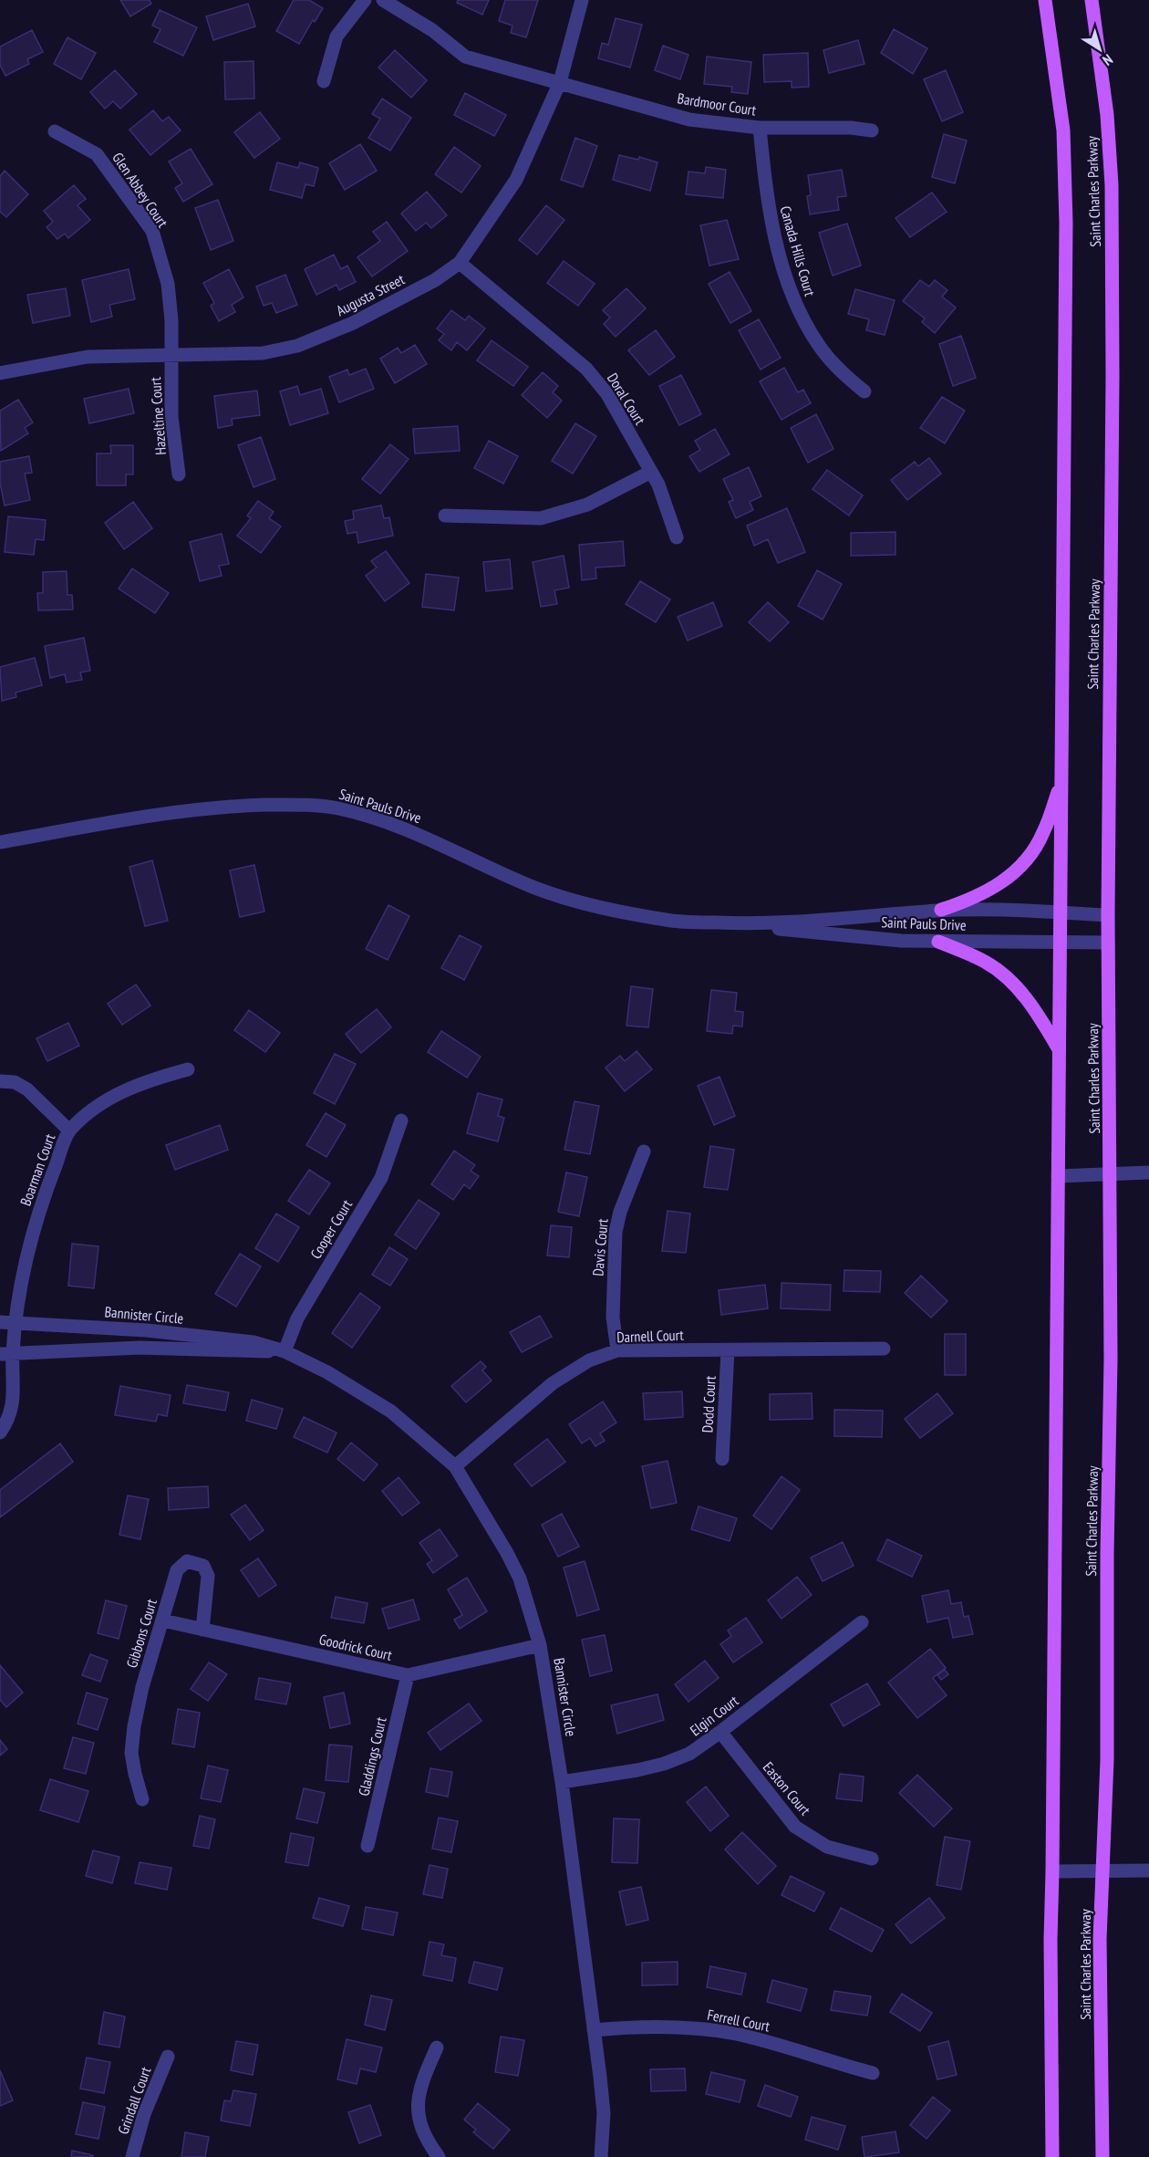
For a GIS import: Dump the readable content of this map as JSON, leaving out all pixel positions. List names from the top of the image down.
{
  "streets": {
    "main road": ["Saint Charles Parkway"],
    "street": [
      "Bardmoor Court",
      "Glen Abbey Court",
      "Canada Hills Court",
      "Augusta Street",
      "Doral Court",
      "Hazeltine Court",
      "Saint Pauls Drive",
      "Boarman Court",
      "Cooper Court",
      "Davis Court",
      "Bannister Circle",
      "Darnell Court",
      "Dodd Court",
      "Gibbons Court",
      "Goodrick Court",
      "Elgin Court",
      "Gladdings Court",
      "Easton Court",
      "Ferrell Court",
      "Grindall Court"
    ]
  },
  "crossings": [
    ["Bardmoor Court", "Canada Hills Court"],
    ["Bardmoor Court", "Augusta Street"],
    ["Glen Abbey Court", "Augusta Street"],
    ["Glen Abbey Court", "Hazeltine Court"],
    ["Saint Charles Parkway", "Saint Pauls Drive"],
    ["Augusta Street", "Doral Court"],
    ["Augusta Street", "Hazeltine Court"],
    ["Boarman Court", "Bannister Circle"],
    ["Cooper Court", "Bannister Circle"],
    ["Davis Court", "Darnell Court"],
    ["Bannister Circle", "Darnell Court"],
    ["Bannister Circle", "Goodrick Court"],
    ["Bannister Circle", "Elgin Court"],
    ["Bannister Circle", "Ferrell Court"],
    ["Darnell Court", "Dodd Court"],
    ["Gibbons Court", "Goodrick Court"],
    ["Goodrick Court", "Gladdings Court"],
    ["Elgin Court", "Easton Court"]
  ],
  "north": "bottom right"
}
